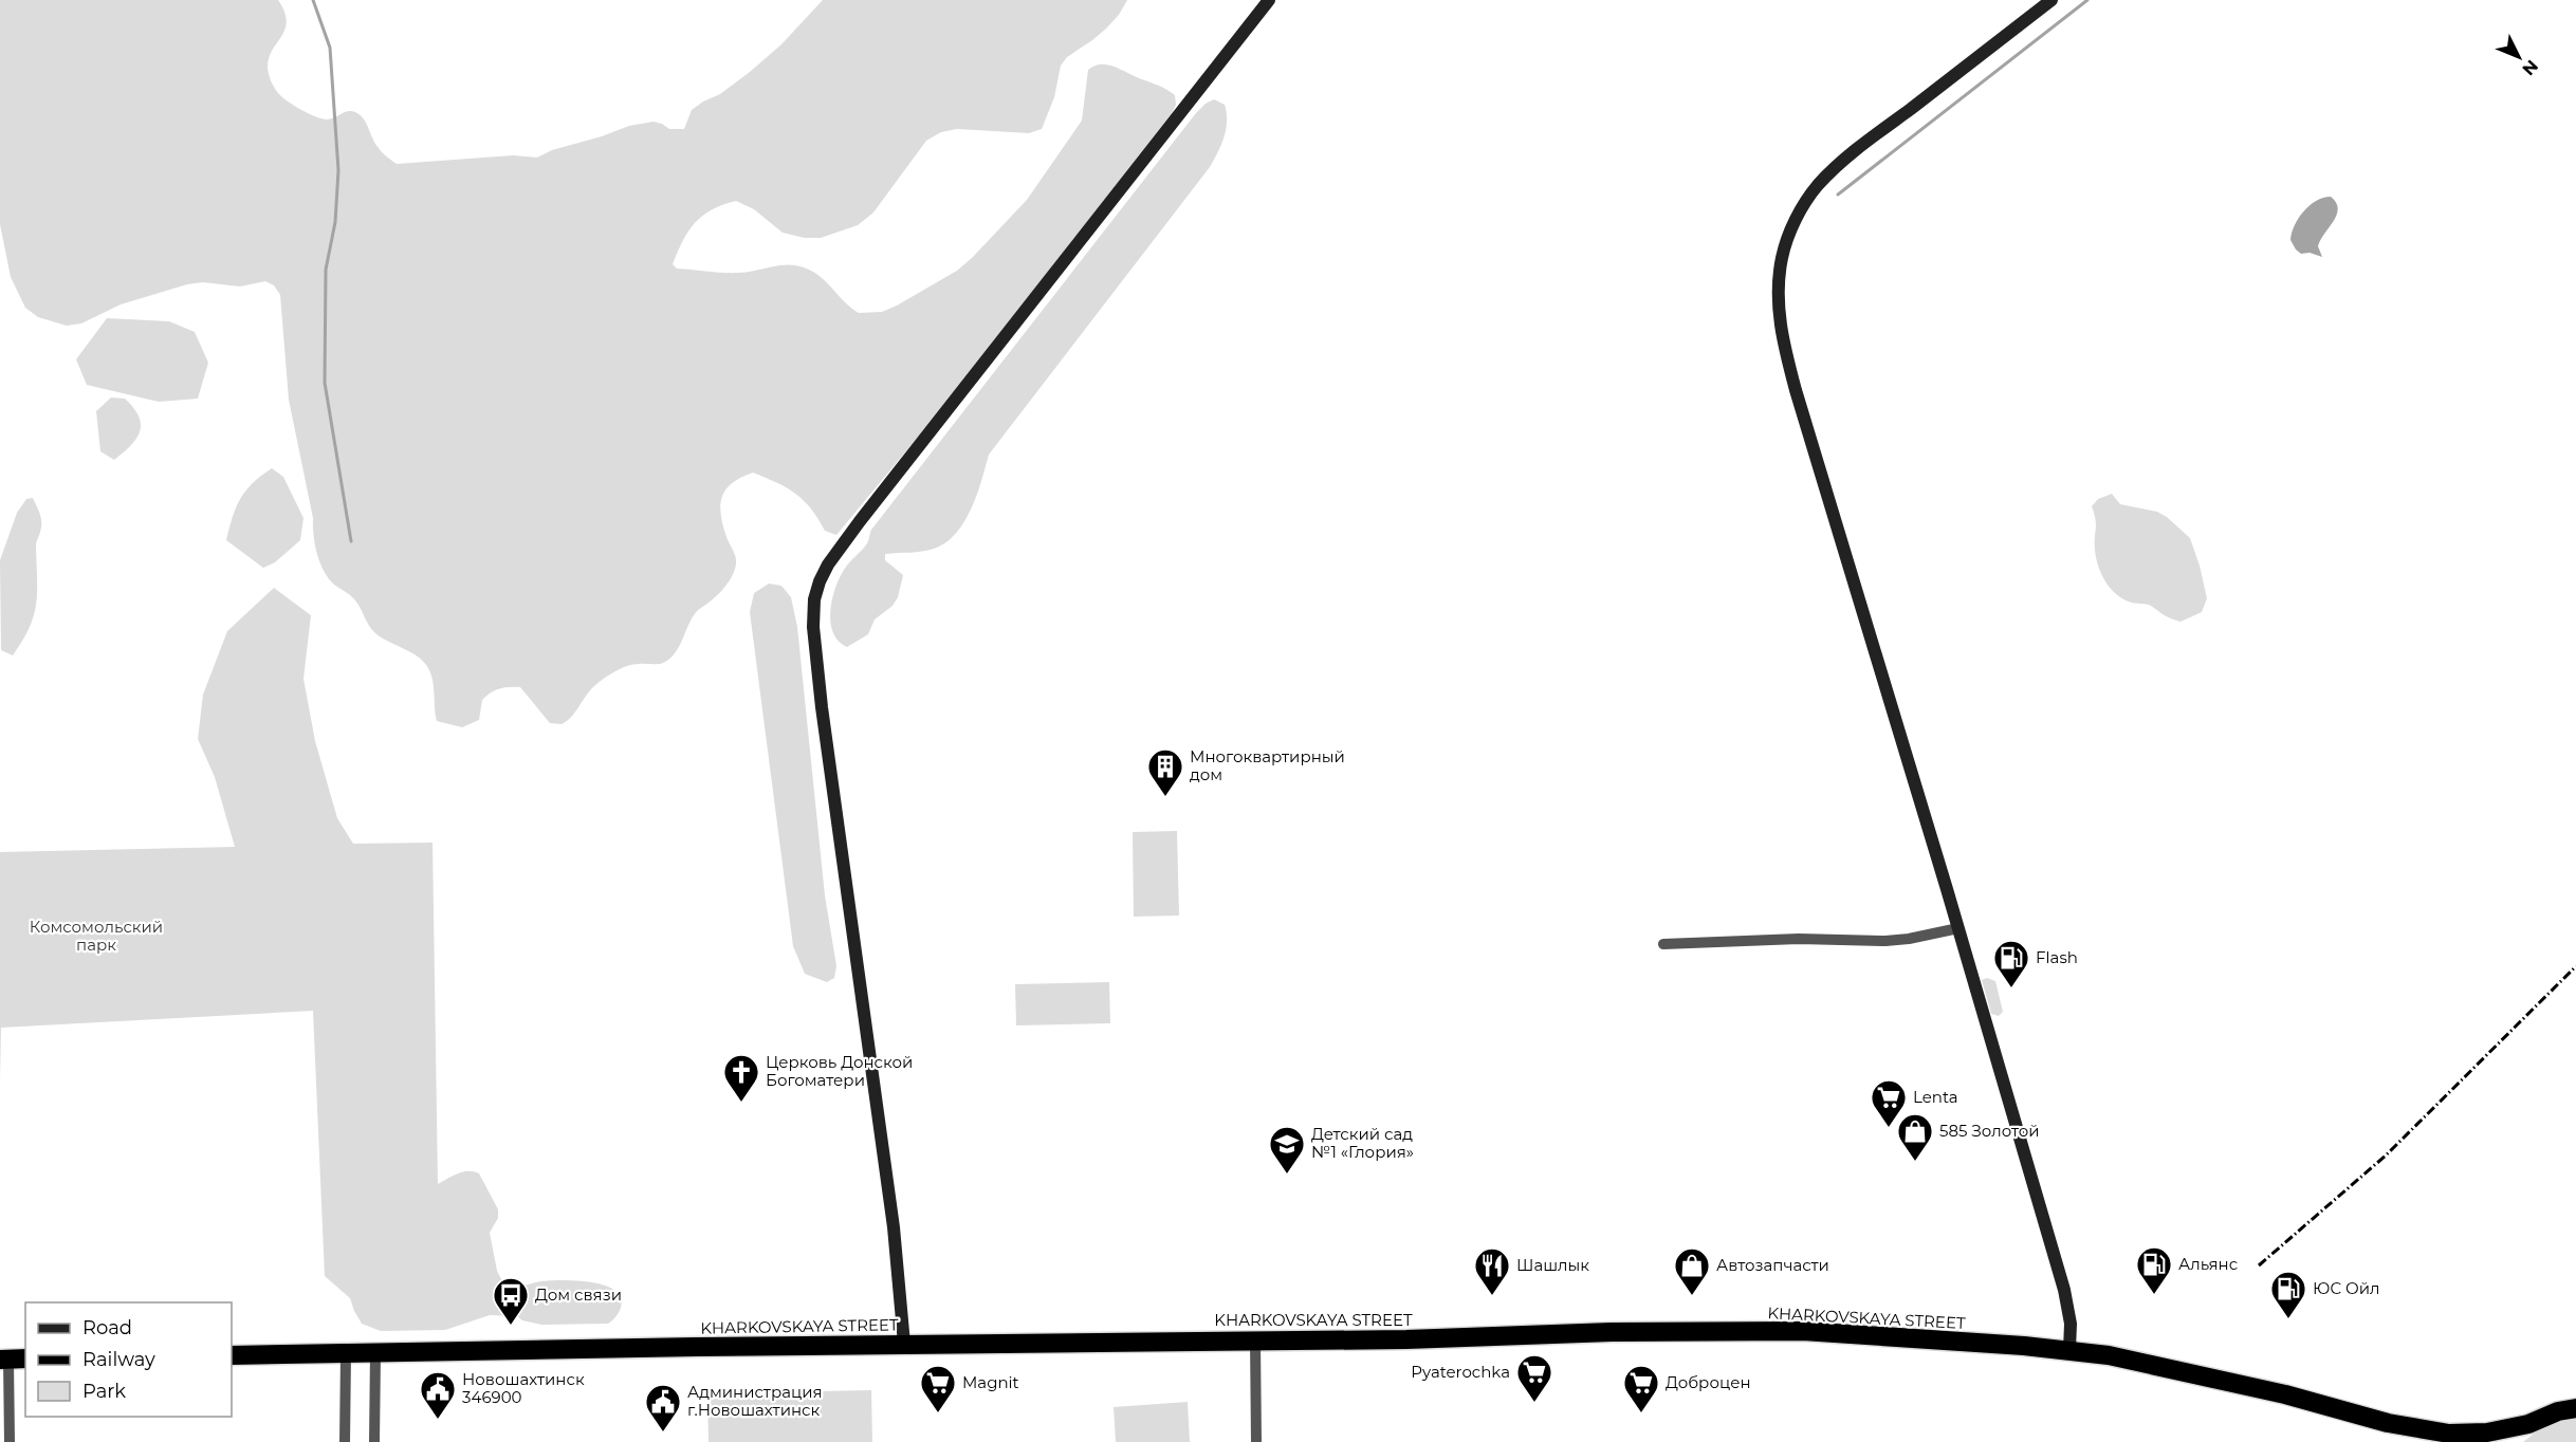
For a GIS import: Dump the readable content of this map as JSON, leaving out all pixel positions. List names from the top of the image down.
{
  "streets": {
    "highway": ["KHARKOVSKAYA STREET"]
  },
  "parks": ["Комсомольский парк"],
  "places": {
    "building": ["Многоквартирный дом"],
    "fuel station": ["Flash", "Альянс", "ЮC Ойл"],
    "church": ["Церковь Донской Богоматери"],
    "supermarket": [
      "Lenta",
      "Pyaterochka",
      "Magnit",
      "Доброцен"
    ],
    "shop": ["585 Золотой", "Автозапчасти"],
    "school or university": ["Детский сад №1 «Глория»"],
    "restaurant": ["Шашлык"],
    "bus stop": ["Дом связи"],
    "public building": ["Новошахтинск 346900", "Администрация г.Новошахтинск"]
  },
  "legend": ["Road", "Railway", "Park"],
  "north": "bottom right"
}
